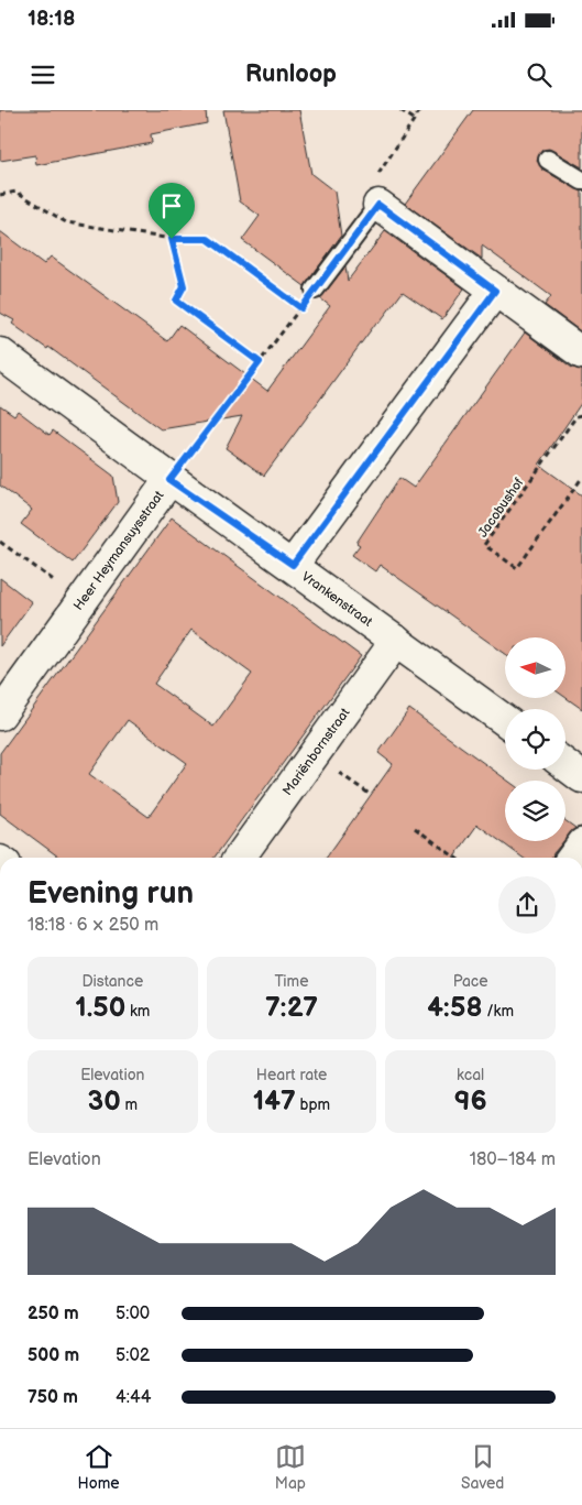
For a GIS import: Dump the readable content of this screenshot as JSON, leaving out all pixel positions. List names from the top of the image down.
{
  "streets": {
    "street": ["Heer Heymansuysstraat", "Vrankenstraat", "Mariënbornstraat"],
    "path": ["Jacobushof"]
  },
  "crossings": [
    ["Heer Heymansuysstraat", "Vrankenstraat"],
    ["Vrankenstraat", "Mariënbornstraat"]
  ],
  "north": "left",
  "page": {
    "status": "18:18",
    "header": "Runloop",
    "heading": ["Evening run", "18:18 · 6 × 250 m"],
    "stats": [
      ["Distance", "1.50 km"],
      ["Time", "7:27"],
      ["Pace", "4:58 /km"],
      ["Elevation", "30 m"],
      ["Heart rate", "147 bpm"],
      ["kcal", "96"]
    ],
    "chart": ["Elevation", "180–184 m"],
    "list": [
      {
        "name": "250 m",
        "note": "5:00"
      },
      {
        "name": "500 m",
        "note": "5:02"
      },
      {
        "name": "750 m",
        "note": "4:44"
      }
    ],
    "tabs": ["Home", "Map", "Saved"]
  }
}
